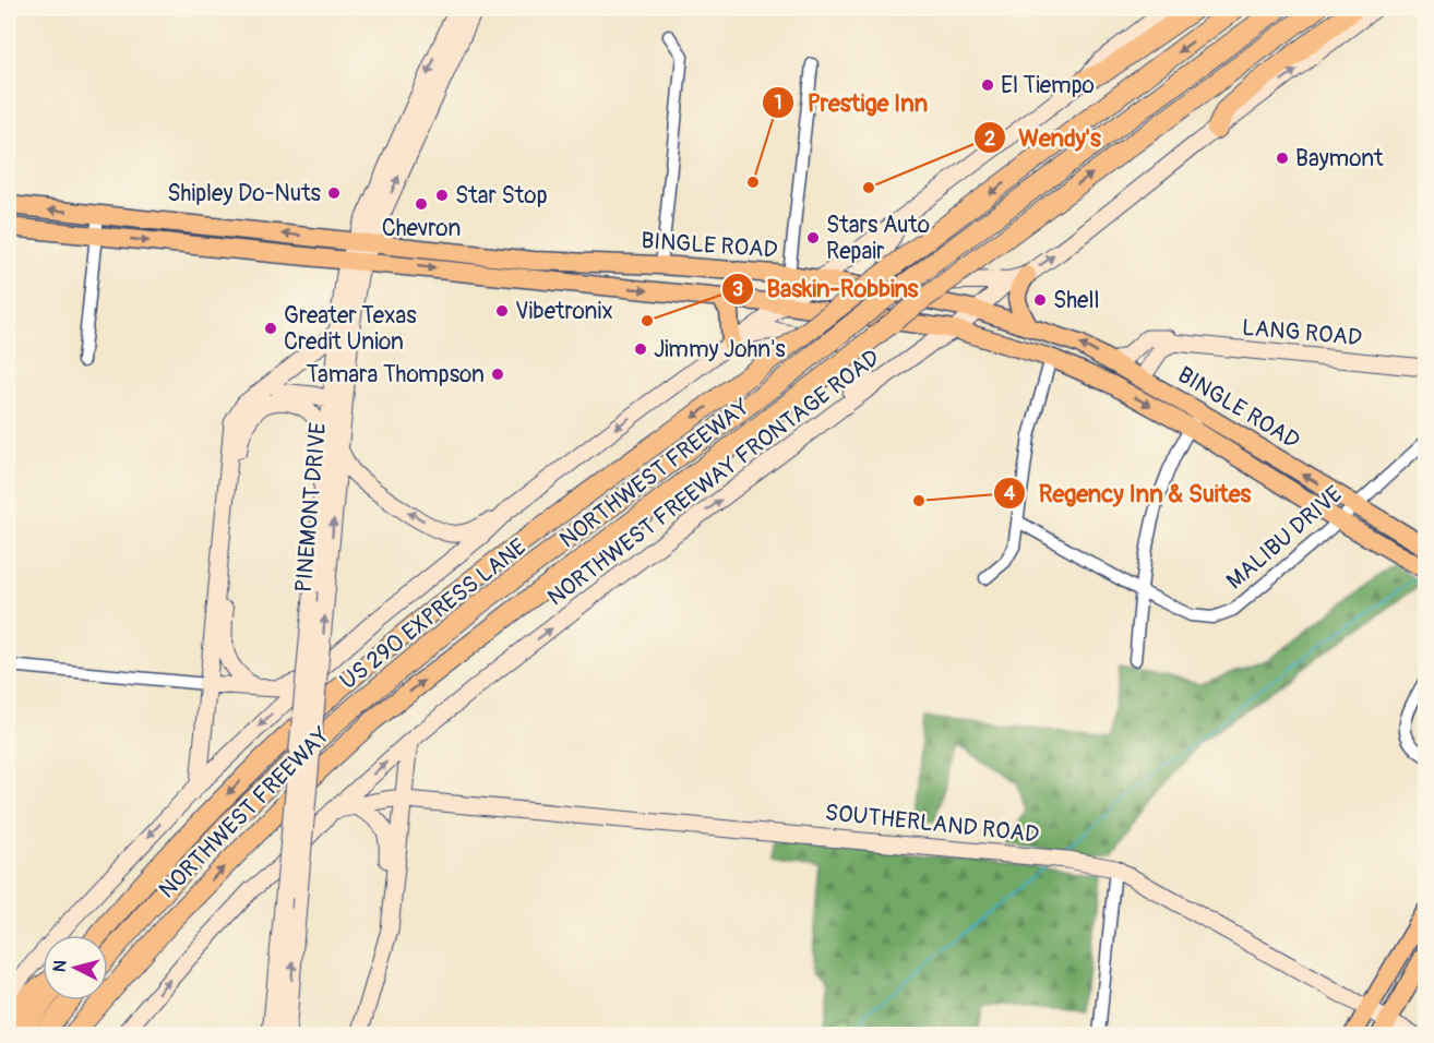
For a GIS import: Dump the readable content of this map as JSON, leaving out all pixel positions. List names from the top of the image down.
{
  "streets": {
    "highway": ["NORTHWEST FREEWAY", "US 290 EXPRESS LANE"],
    "main road": [
      "BINGLE ROAD",
      "LANG ROAD",
      "NORTHWEST FREEWAY FRONTAGE ROAD",
      "PINEMONT DRIVE",
      "SOUTHERLAND ROAD"
    ],
    "street": ["MALIBU DRIVE"]
  },
  "crossings": [
    ["BINGLE ROAD", "LANG ROAD"],
    ["BINGLE ROAD", "NORTHWEST FREEWAY FRONTAGE ROAD"],
    ["BINGLE ROAD", "PINEMONT DRIVE"],
    ["BINGLE ROAD", "MALIBU DRIVE"],
    ["NORTHWEST FREEWAY FRONTAGE ROAD", "SOUTHERLAND ROAD"]
  ],
  "places": [
    "El Tiempo",
    "Baymont",
    "Prestige Inn",
    "Wendy's",
    "Shipley Do-Nuts",
    "Star Stop",
    "Chevron",
    "Stars Auto Repair",
    "Shell",
    "Vibetronix",
    "Baskin-Robbins",
    "Greater Texas Credit Union",
    "Jimmy John's",
    "Tamara Thompson",
    "Regency Inn & Suites"
  ],
  "north": "left"
}
